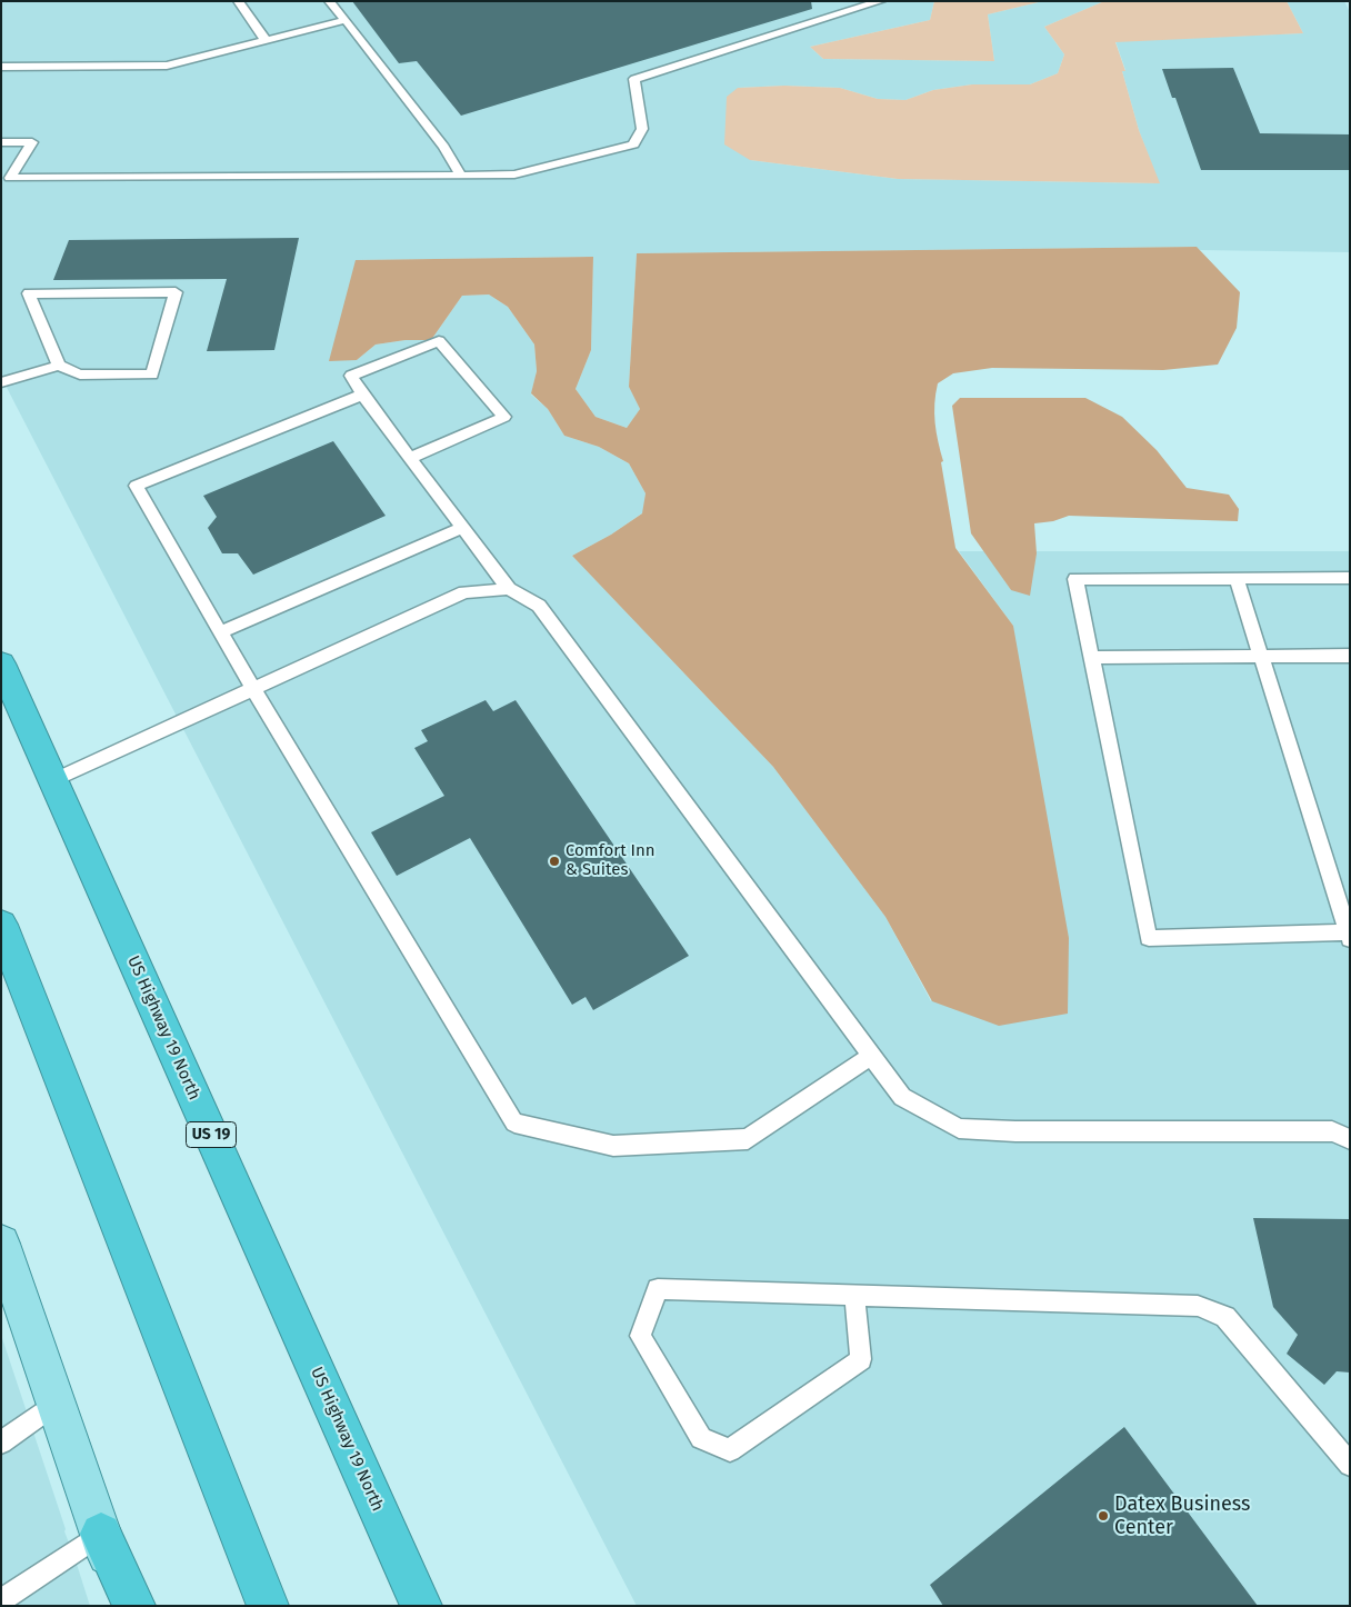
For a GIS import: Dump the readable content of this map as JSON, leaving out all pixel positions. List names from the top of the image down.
{
  "streets": {
    "highway": ["US Highway 19 North", "US 19"]
  },
  "places": ["Comfort Inn & Suites", "Datex Business Center"]
}
